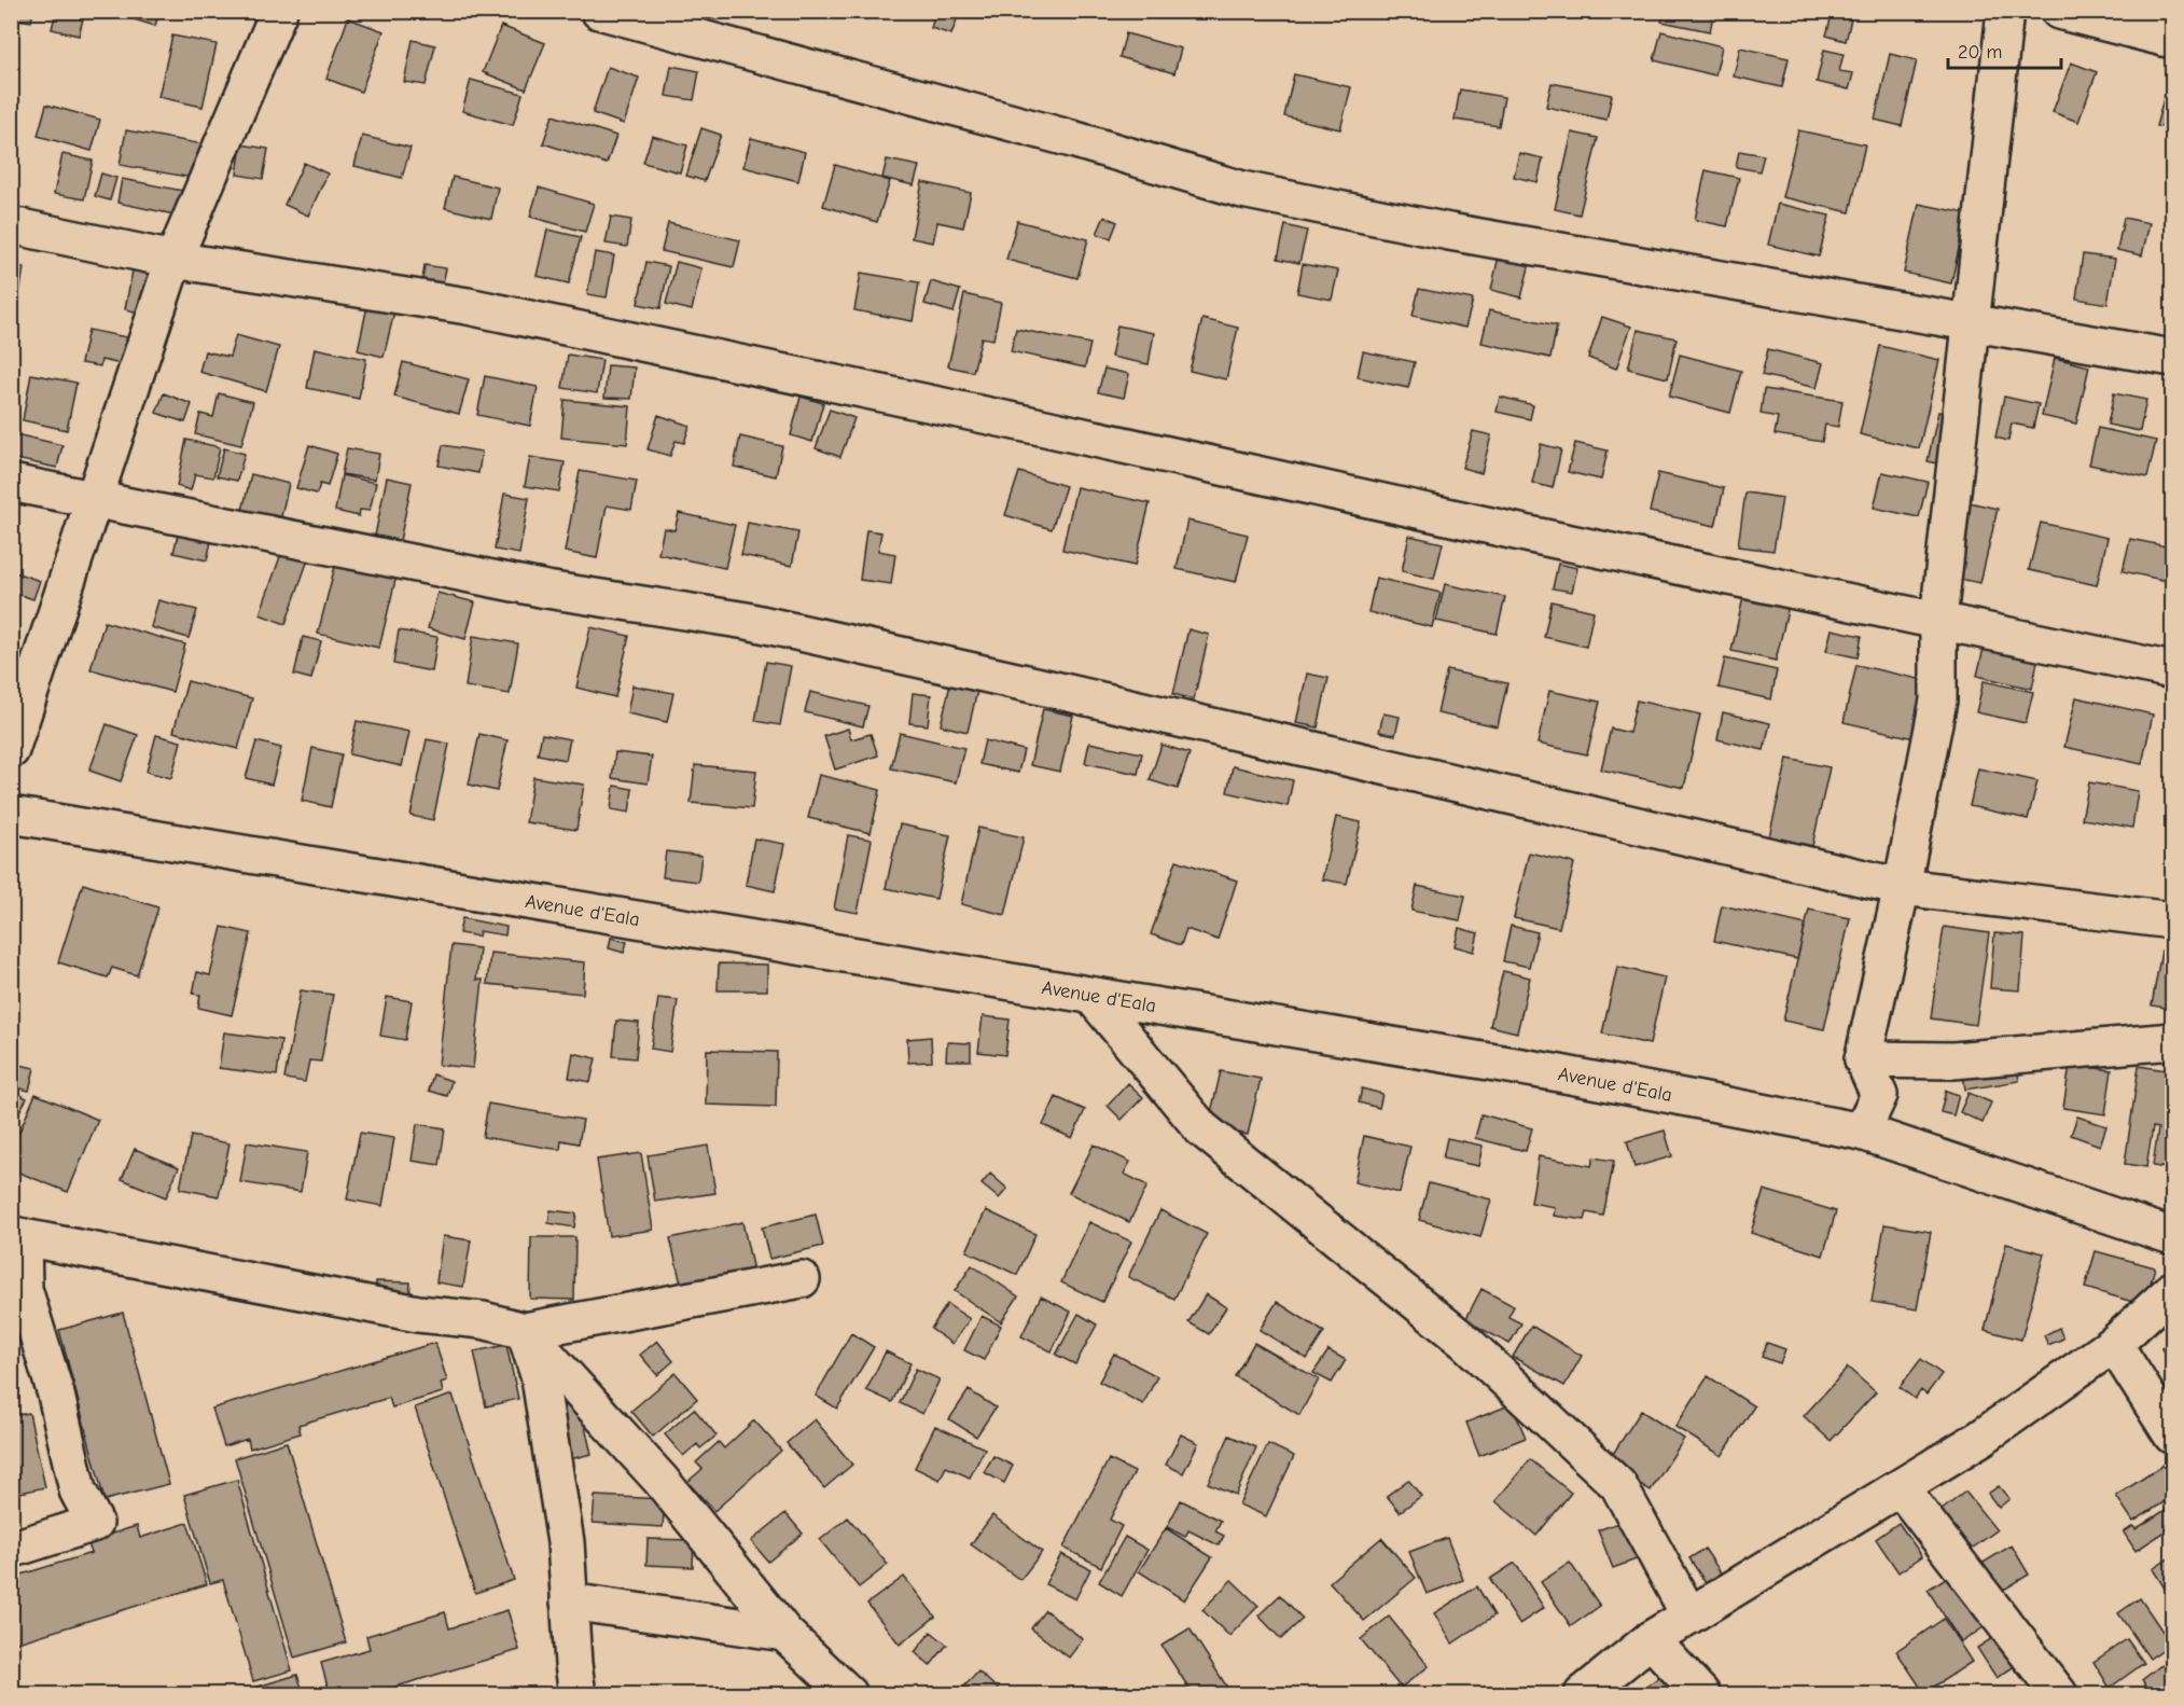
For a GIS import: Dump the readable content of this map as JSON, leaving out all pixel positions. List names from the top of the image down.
{
  "streets": {
    "street": ["Avenue d'Eala"]
  },
  "scale_bar": "20 m"
}
